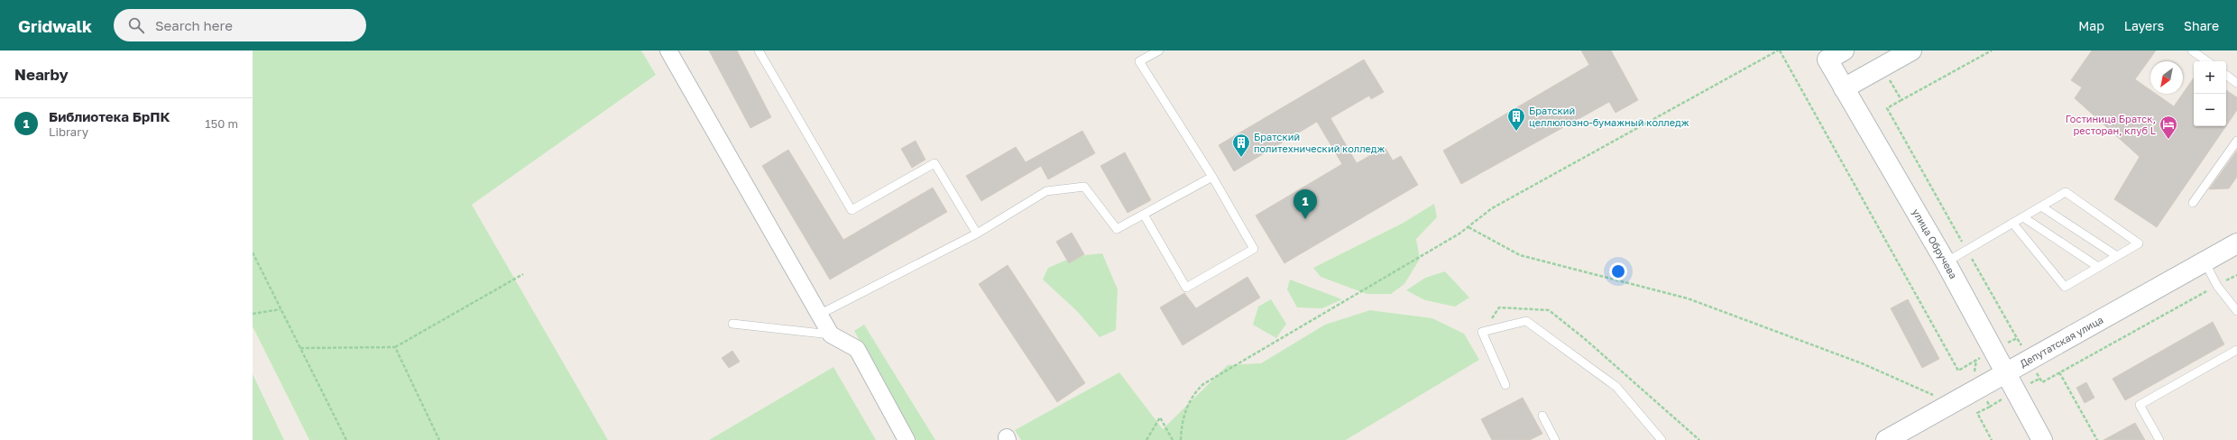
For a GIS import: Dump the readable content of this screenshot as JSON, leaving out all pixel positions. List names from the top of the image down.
{
  "streets": {
    "main road": ["улица Обручева", "Депутатская улица"]
  },
  "crossings": [
    ["улица Обручева", "Депутатская улица"]
  ],
  "places": {
    "building": ["Братский целлюлозно-бумажный колледж", "Братский политехнический колледж"],
    "hotel": ["Гостиница Братск, ресторан, клуб L"]
  },
  "north": "bottom left",
  "page": {
    "header": "Gridwalk",
    "search": "Search here",
    "nav": ["Map", "Layers", "Share"],
    "heading": "Nearby",
    "map_buttons": ["+", "−"],
    "list": [
      {
        "mark": "1",
        "name": "Библиотека БрПК",
        "note": "Library",
        "value": "150 m"
      }
    ],
    "pins": "1"
  }
}
